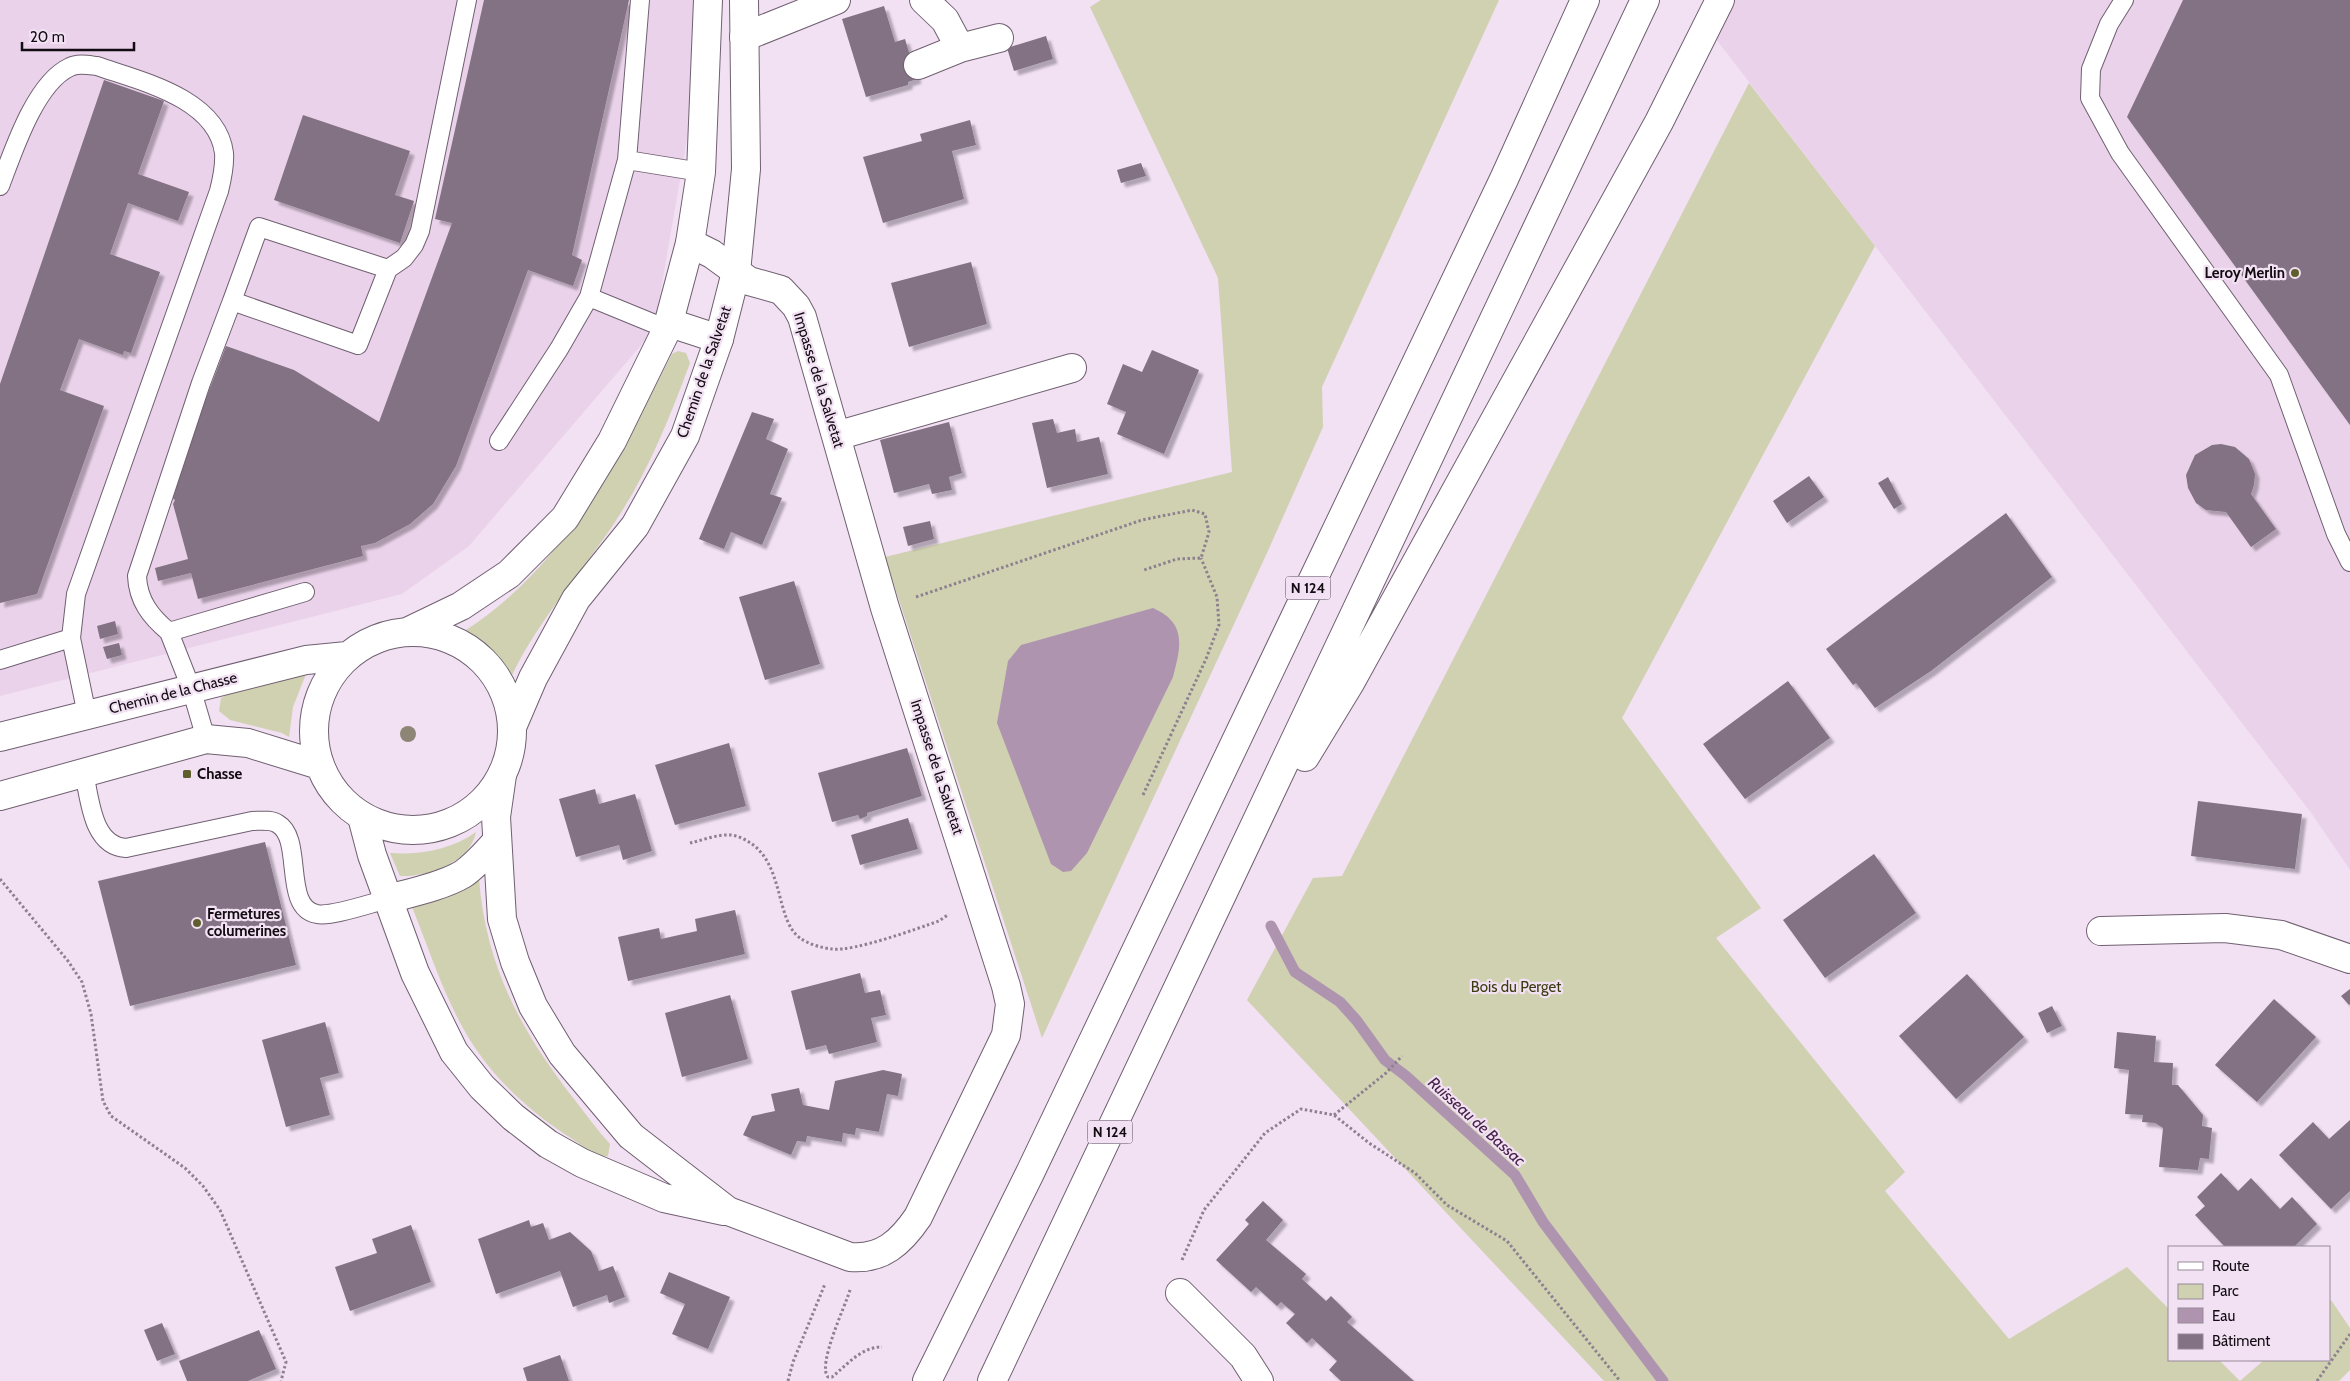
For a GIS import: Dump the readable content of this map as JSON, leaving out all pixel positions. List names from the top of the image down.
{
  "streets": {
    "main road": [
      "Chemin de la Salvetat",
      "Impasse de la Salvetat",
      "N 124",
      "Chemin de la Chasse"
    ]
  },
  "crossings": [
    ["Chemin de la Salvetat", "Impasse de la Salvetat"]
  ],
  "water": ["Ruisseau de Bassac"],
  "parks": ["Bois du Perget"],
  "places": {
    "other": ["Leroy Merlin", "Fermetures columerines"],
    "transit": ["Chasse"]
  },
  "legend": [
    "Route",
    "Parc",
    "Eau",
    "Bâtiment"
  ],
  "scale_bar": "20 m"
}
